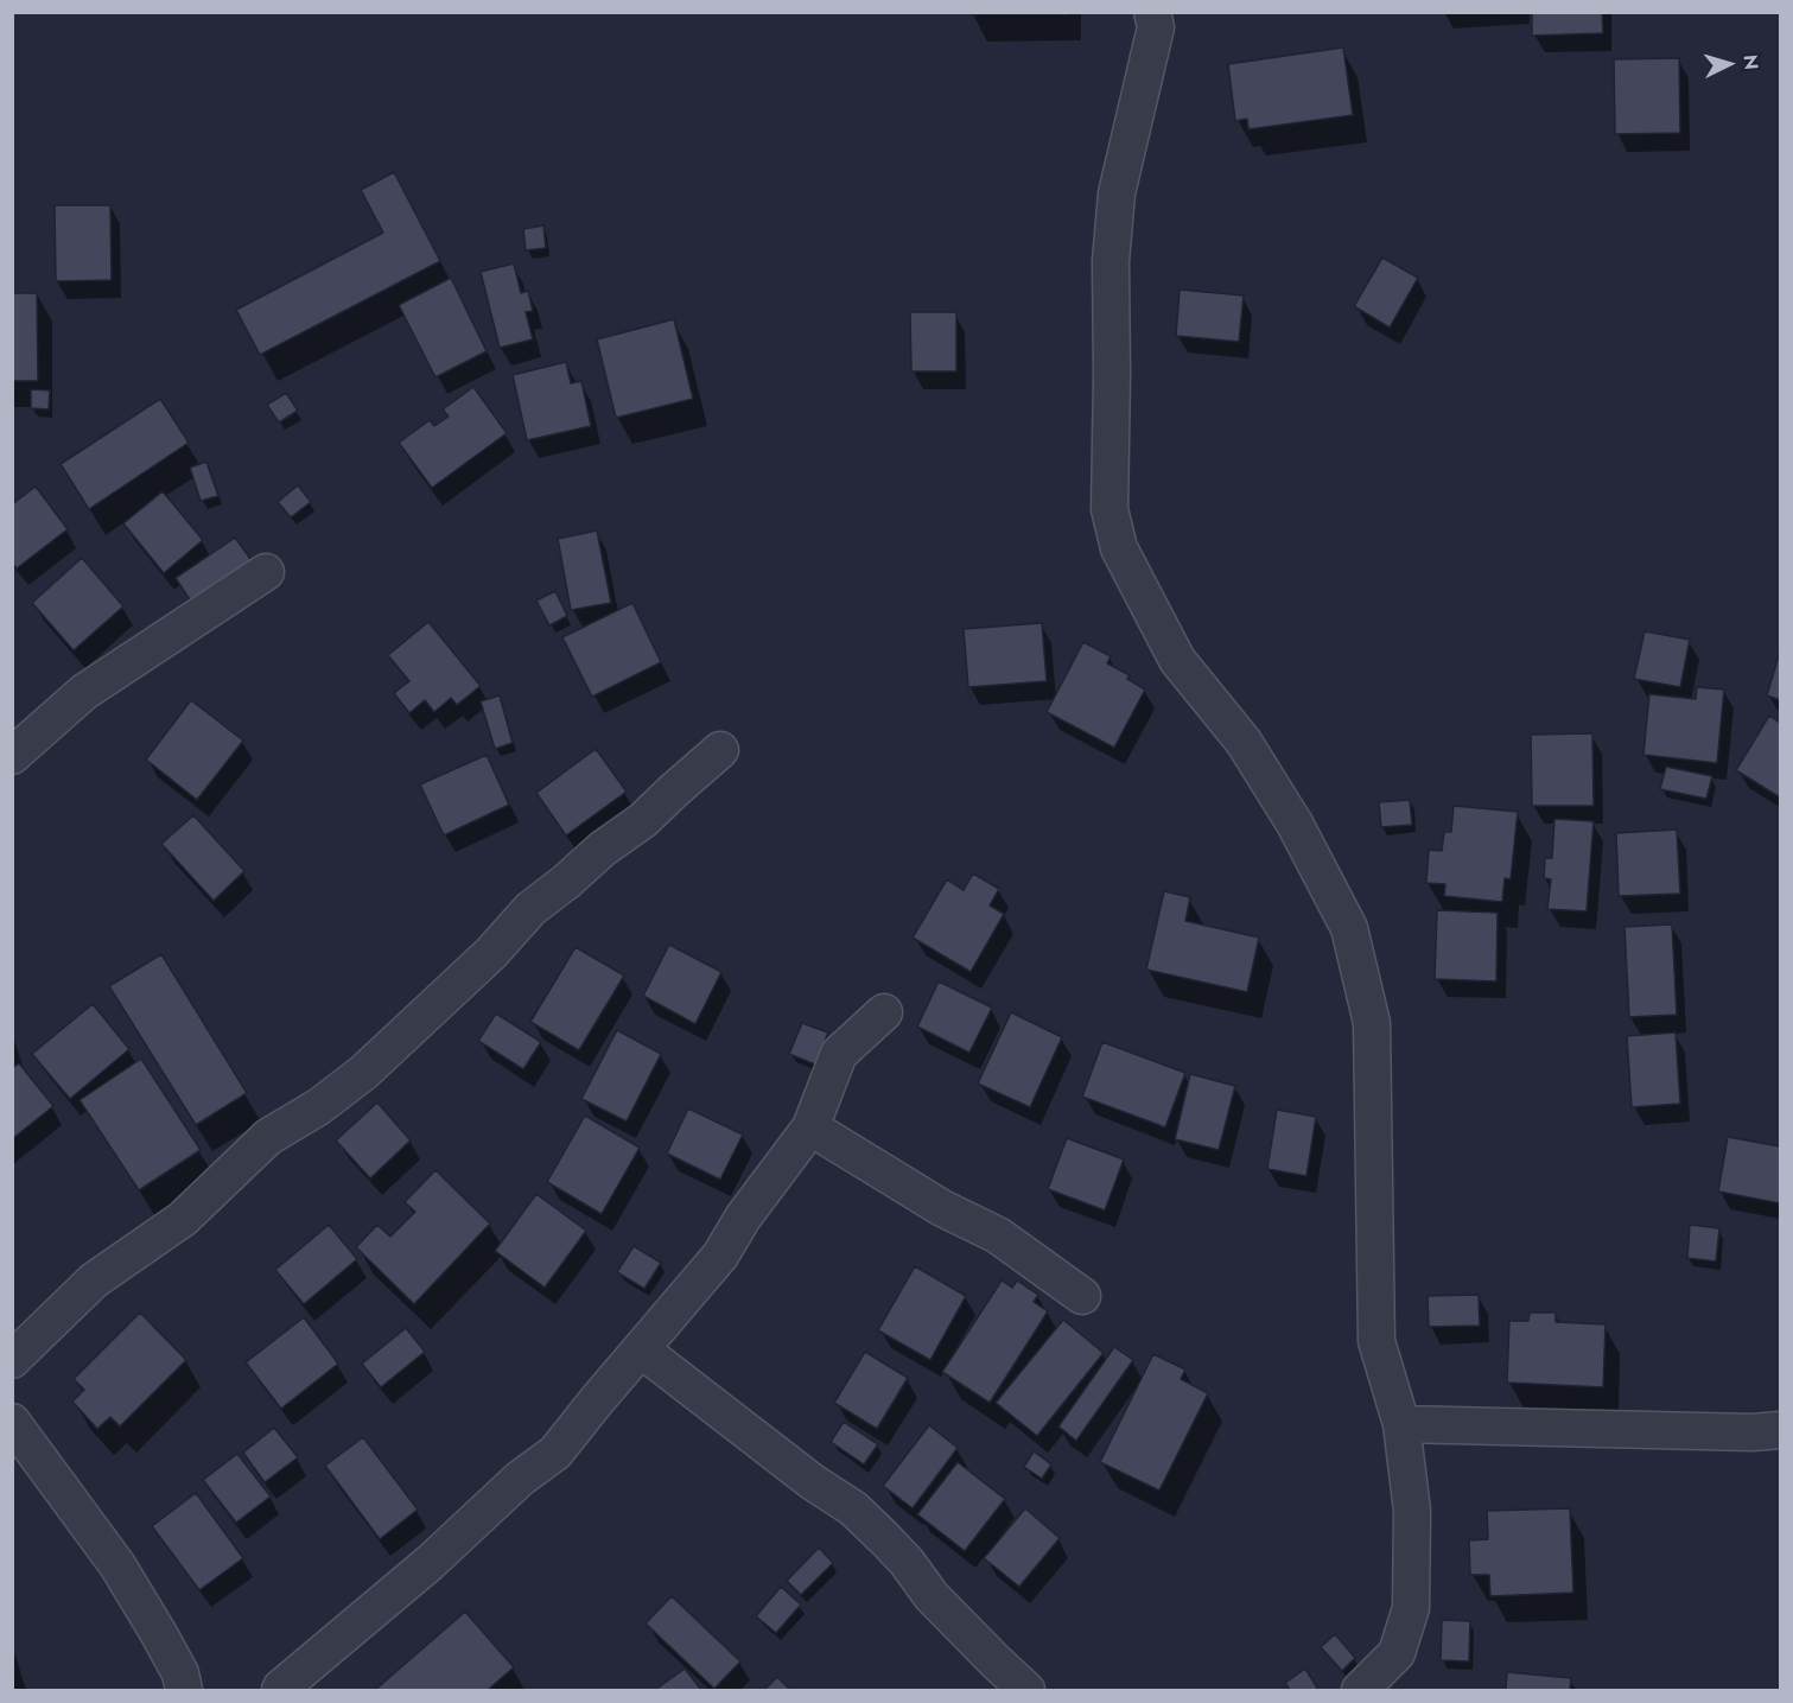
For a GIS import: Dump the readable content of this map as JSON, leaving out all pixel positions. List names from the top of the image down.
{
  "north": "right"
}
